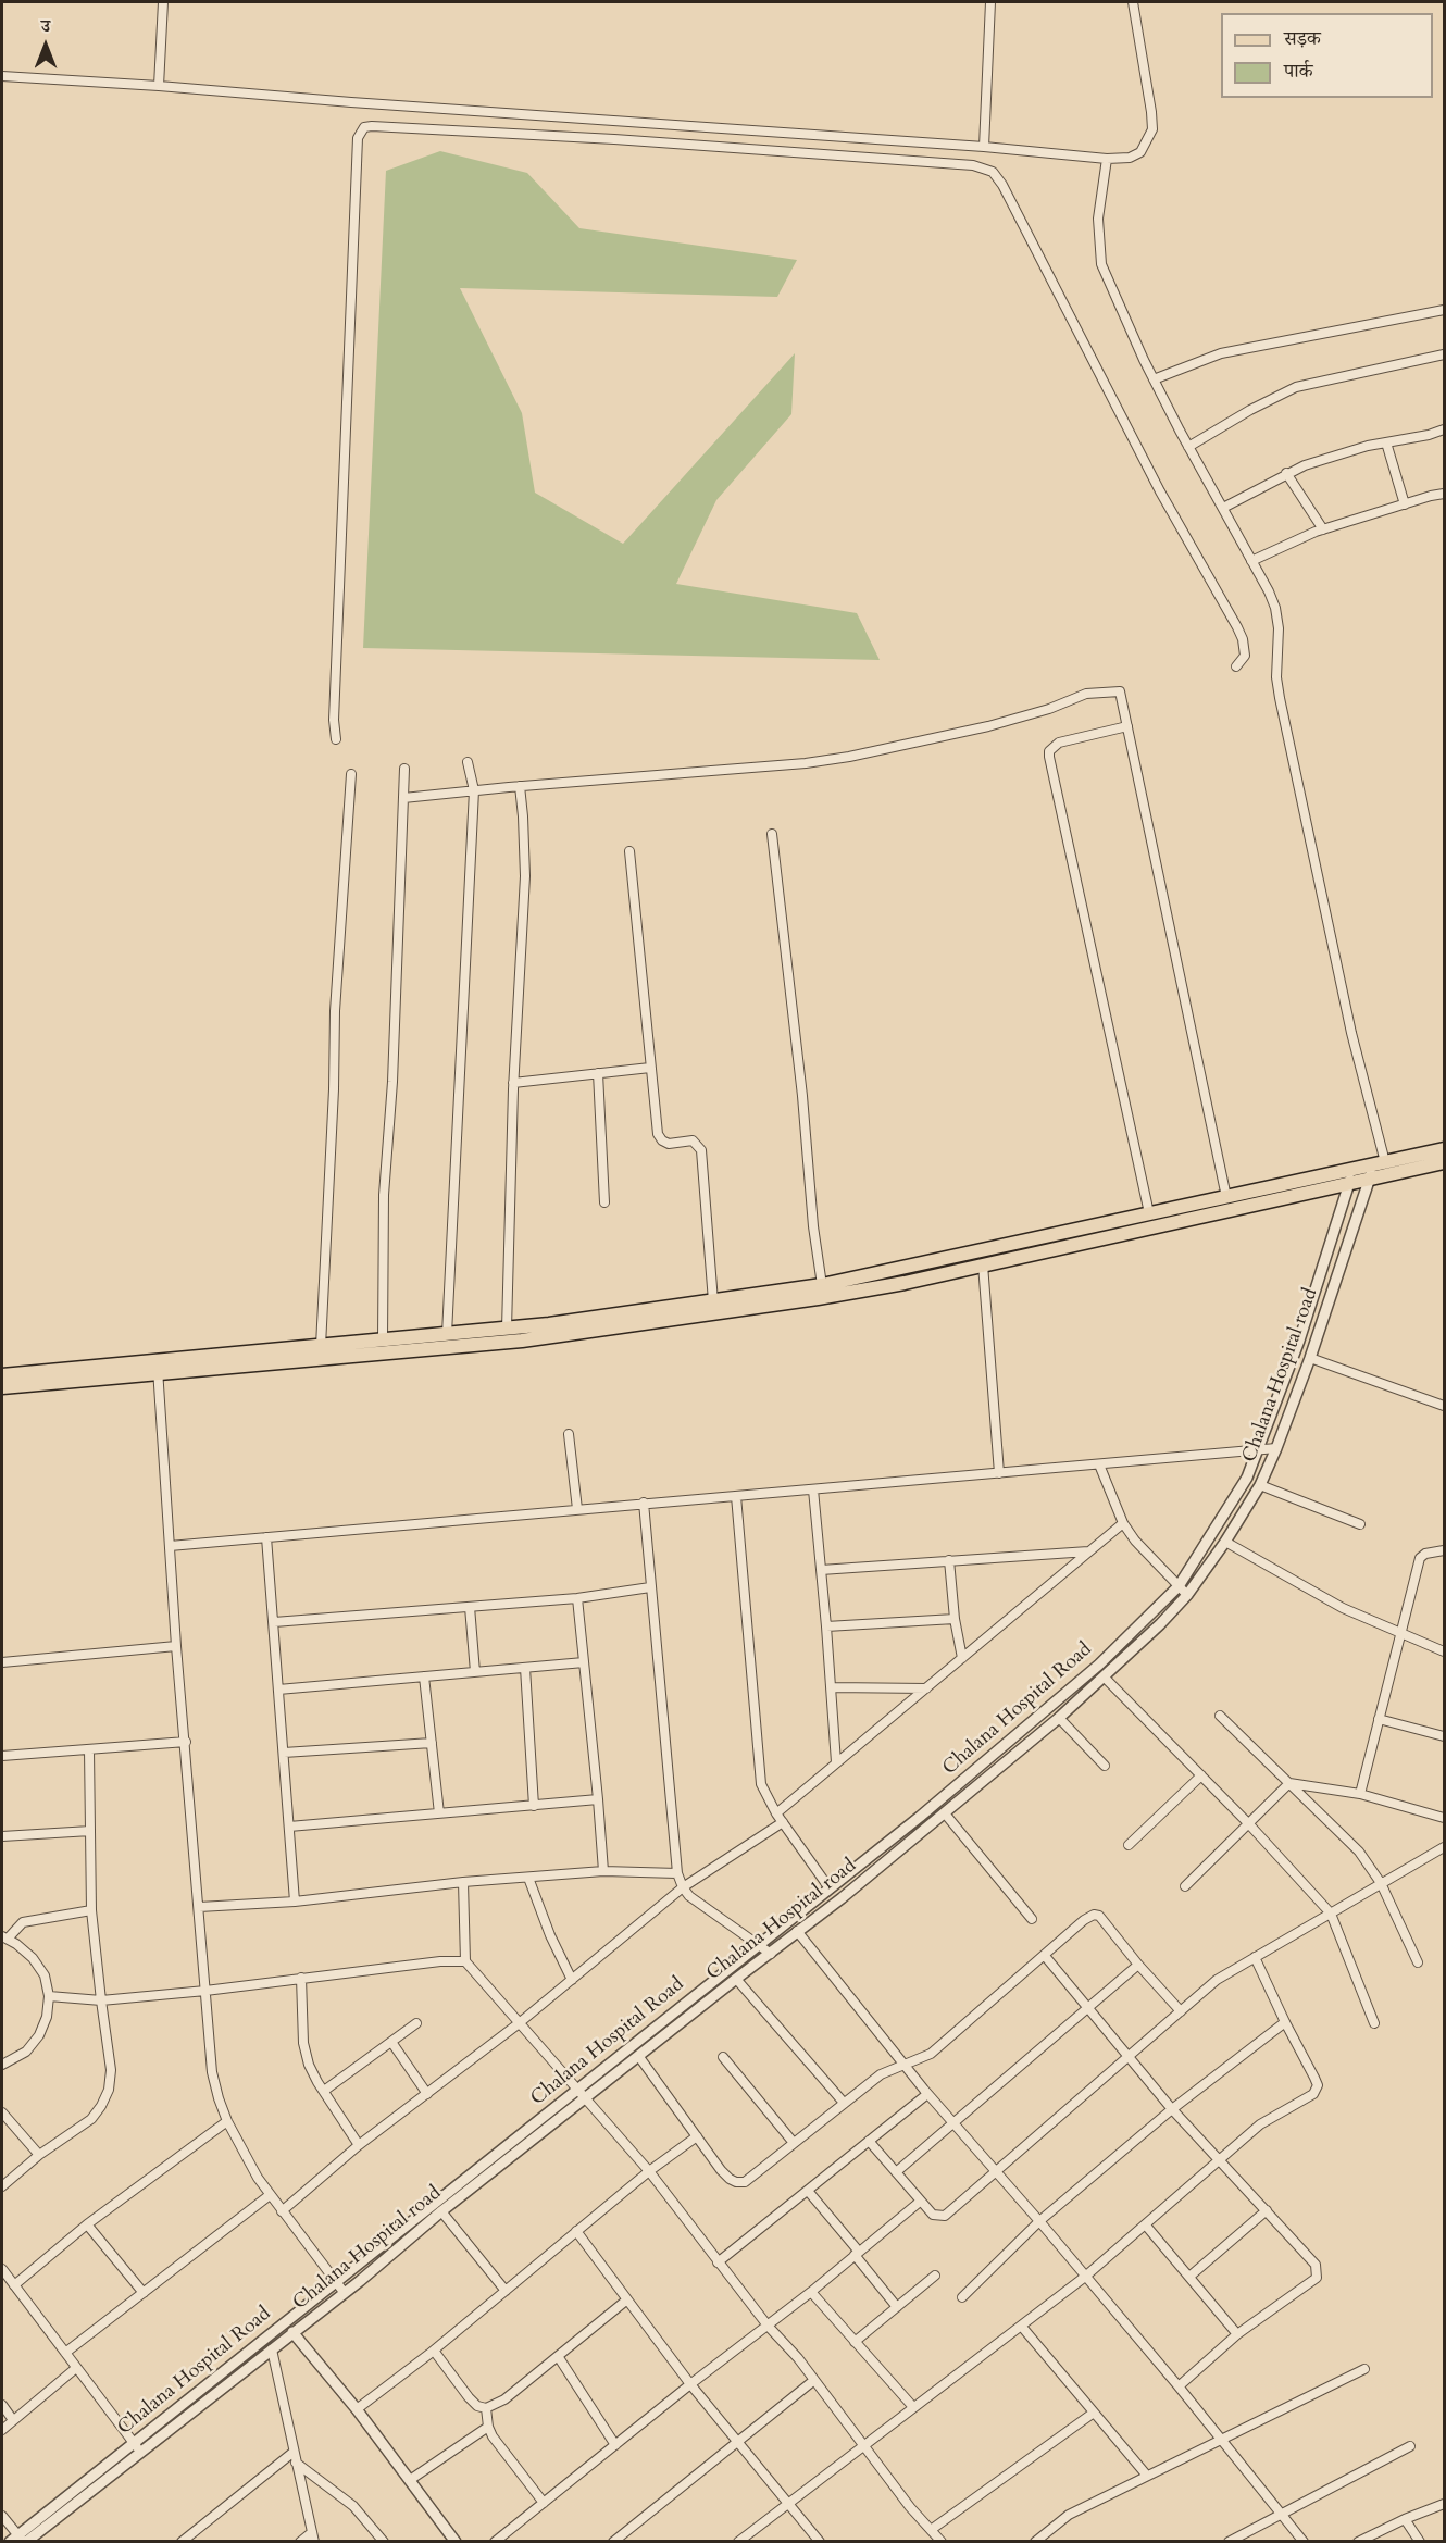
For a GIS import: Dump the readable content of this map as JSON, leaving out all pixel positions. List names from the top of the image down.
{
  "streets": {
    "street": ["Chalana Hospital road", "Chalana Hospital Road"]
  },
  "crossings": [
    ["Chalana Hospital road", "Chalana Hospital Road"]
  ],
  "legend": ["सड़क", "पार्क"],
  "north": "top"
}
